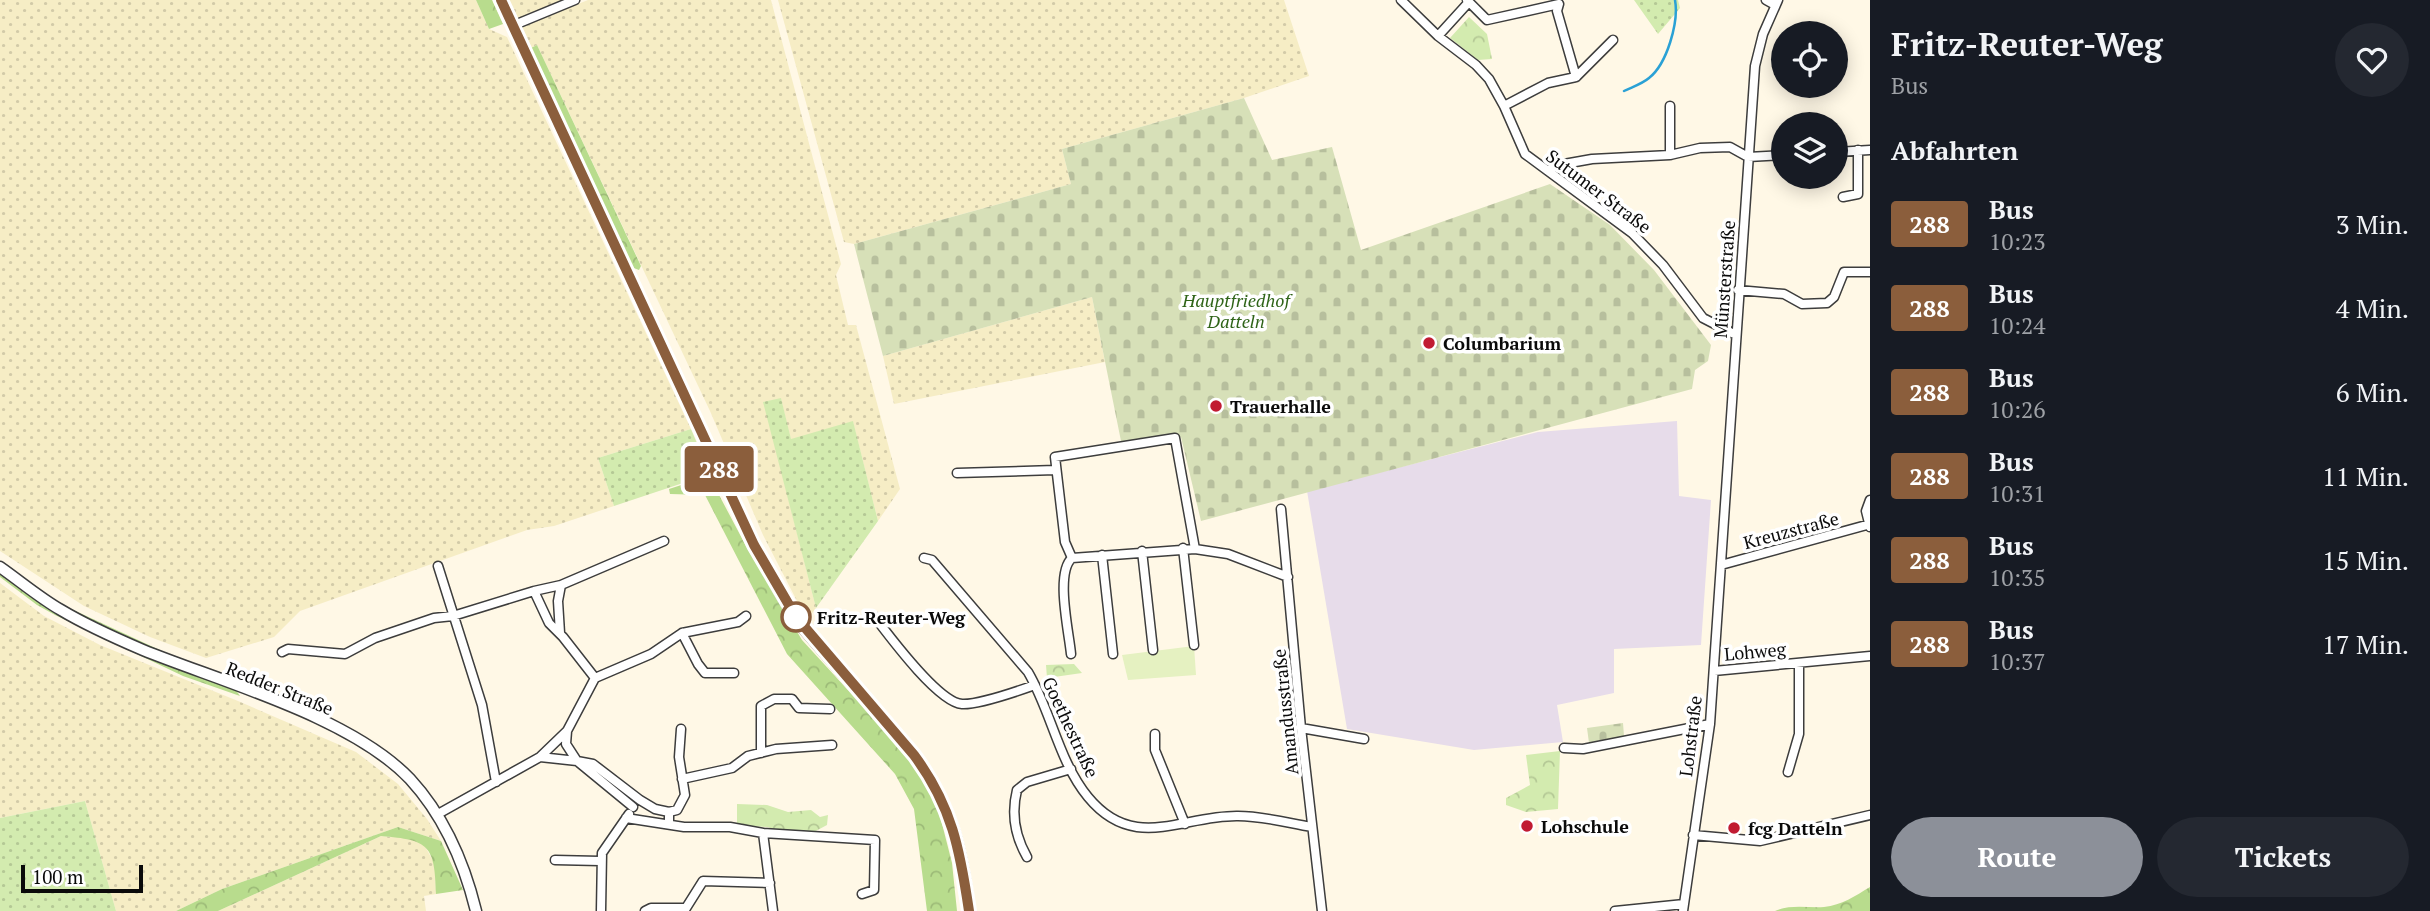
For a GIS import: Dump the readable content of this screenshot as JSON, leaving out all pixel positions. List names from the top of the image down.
{
  "streets": {
    "street": [
      "Sutumer Straße",
      "Münsterstraße",
      "Kreuzstraße",
      "Lohweg",
      "Redder Straße",
      "Amandusstraße",
      "Goethestraße",
      "Lohstraße"
    ]
  },
  "crossings": [
    ["Sutumer Straße", "Münsterstraße"],
    ["Münsterstraße", "Kreuzstraße"],
    ["Münsterstraße", "Lohstraße"],
    ["Kreuzstraße", "Lohstraße"],
    ["Lohweg", "Lohstraße"],
    ["Amandusstraße", "Goethestraße"]
  ],
  "parks": ["Hauptfriedhof Datteln"],
  "places": [
    "Columbarium",
    "Trauerhalle",
    "Fritz-Reuter-Weg",
    "Lohschule",
    "fcg Datteln"
  ],
  "lines": ["bus line 288"],
  "scale_bar": "100 m",
  "page": {
    "on_map": "288",
    "heading": [
      ["Fritz-Reuter-Weg", "Bus"],
      "Abfahrten"
    ],
    "list": [
      {
        "mark": "288",
        "name": "Bus",
        "note": "10:23",
        "value": "3 Min."
      },
      {
        "mark": "288",
        "name": "Bus",
        "note": "10:24",
        "value": "4 Min."
      },
      {
        "mark": "288",
        "name": "Bus",
        "note": "10:26",
        "value": "6 Min."
      },
      {
        "mark": "288",
        "name": "Bus",
        "note": "10:31",
        "value": "11 Min."
      },
      {
        "mark": "288",
        "name": "Bus",
        "note": "10:35",
        "value": "15 Min."
      },
      {
        "mark": "288",
        "name": "Bus",
        "note": "10:37",
        "value": "17 Min."
      }
    ],
    "buttons": ["Route", "Tickets"],
    "scale": "100 m"
  }
}
